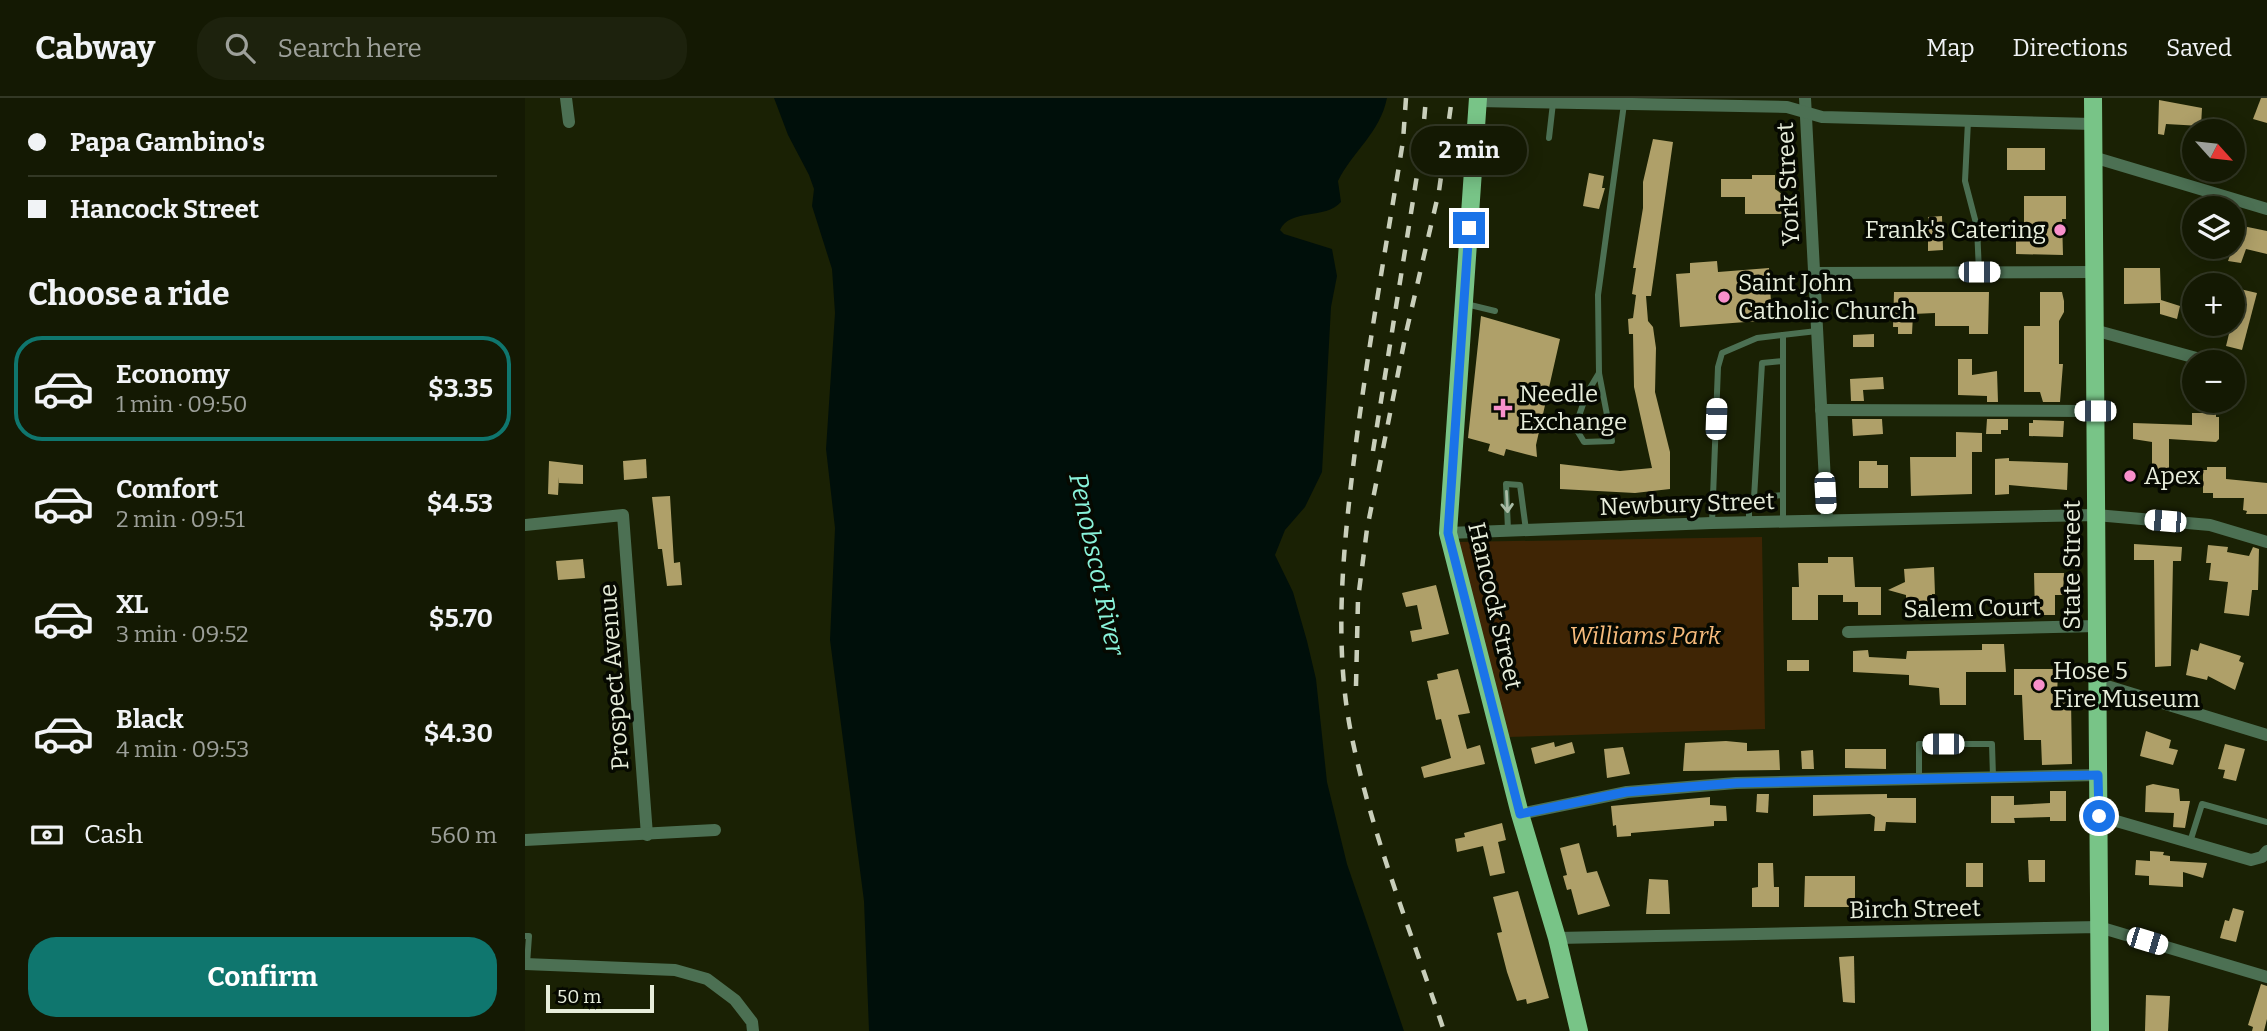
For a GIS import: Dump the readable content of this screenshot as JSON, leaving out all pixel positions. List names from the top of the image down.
{
  "streets": {
    "main road": ["State Street", "Hancock Street"],
    "street": [
      "York Street",
      "Newbury Street",
      "Salem Court",
      "Prospect Avenue",
      "Birch Street"
    ]
  },
  "crossings": [
    ["York Street", "Newbury Street"],
    ["Newbury Street", "State Street"],
    ["Newbury Street", "Hancock Street"],
    ["State Street", "Salem Court"],
    ["State Street", "Birch Street"],
    ["Hancock Street", "Birch Street"]
  ],
  "water": ["Penobscot River"],
  "parks": ["Williams Park"],
  "places": {
    "other": [
      "Frank's Catering",
      "Saint John Catholic Church",
      "Apex",
      "Hose 5 Fire Museum"
    ],
    "health": ["Needle Exchange"]
  },
  "scale_bar": "50 m",
  "north": "bottom right",
  "page": {
    "header": "Cabway",
    "search": "Search here",
    "nav": ["Map", "Directions", "Saved"],
    "banner": ["Papa Gambino's", "Hancock Street"],
    "map_buttons": ["+", "−"],
    "bubble": "2 min",
    "heading": "Choose a ride",
    "list": [
      {
        "name": "Economy",
        "note": "1 min · 09:50",
        "value": "$3.35"
      },
      {
        "name": "Comfort",
        "note": "2 min · 09:51",
        "value": "$4.53"
      },
      {
        "name": "XL",
        "note": "3 min · 09:52",
        "value": "$5.70"
      },
      {
        "name": "Black",
        "note": "4 min · 09:53",
        "value": "$4.30"
      }
    ],
    "pay": ["Cash", "560 m"],
    "buttons": "Confirm",
    "scale": "50 m"
  }
}
